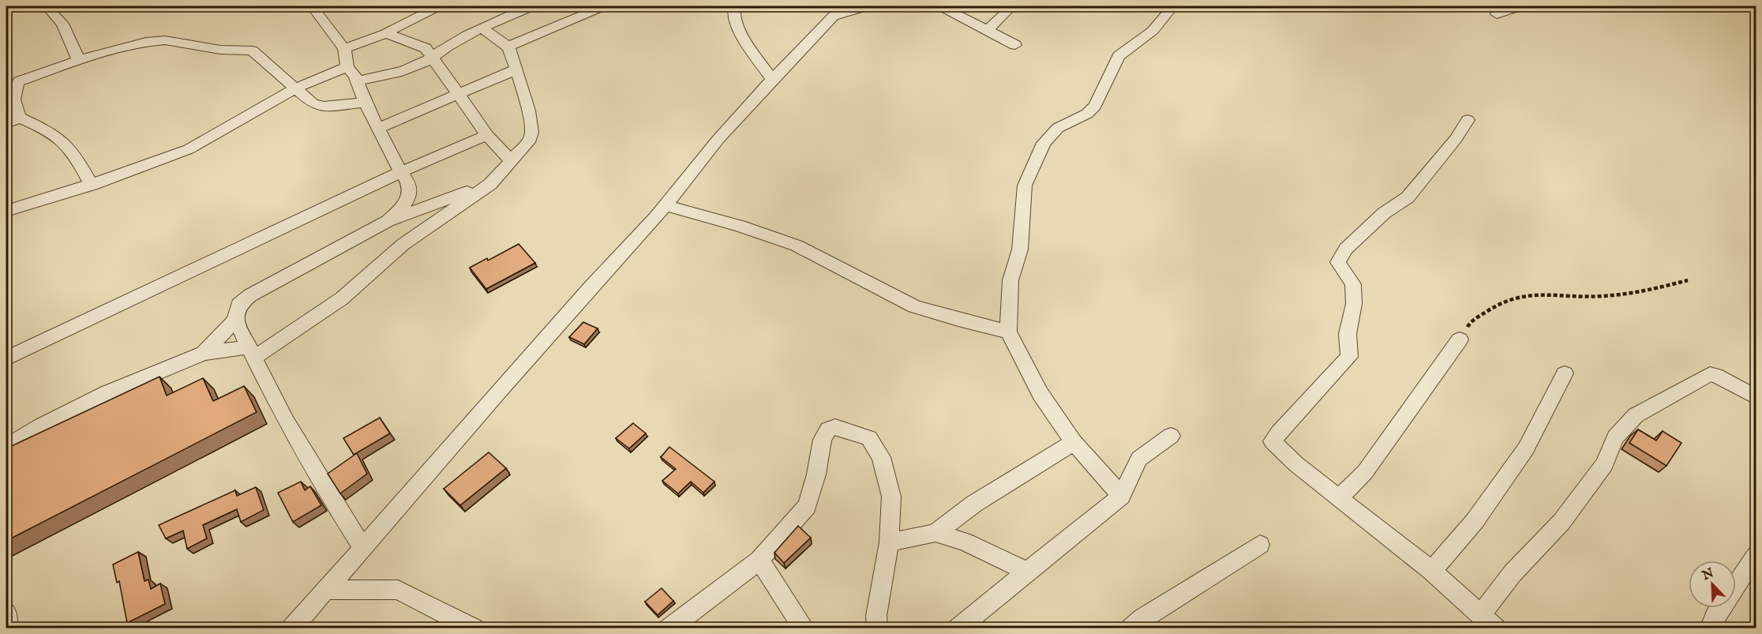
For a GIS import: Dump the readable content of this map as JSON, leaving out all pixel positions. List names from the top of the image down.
{
  "north": "top left"
}
